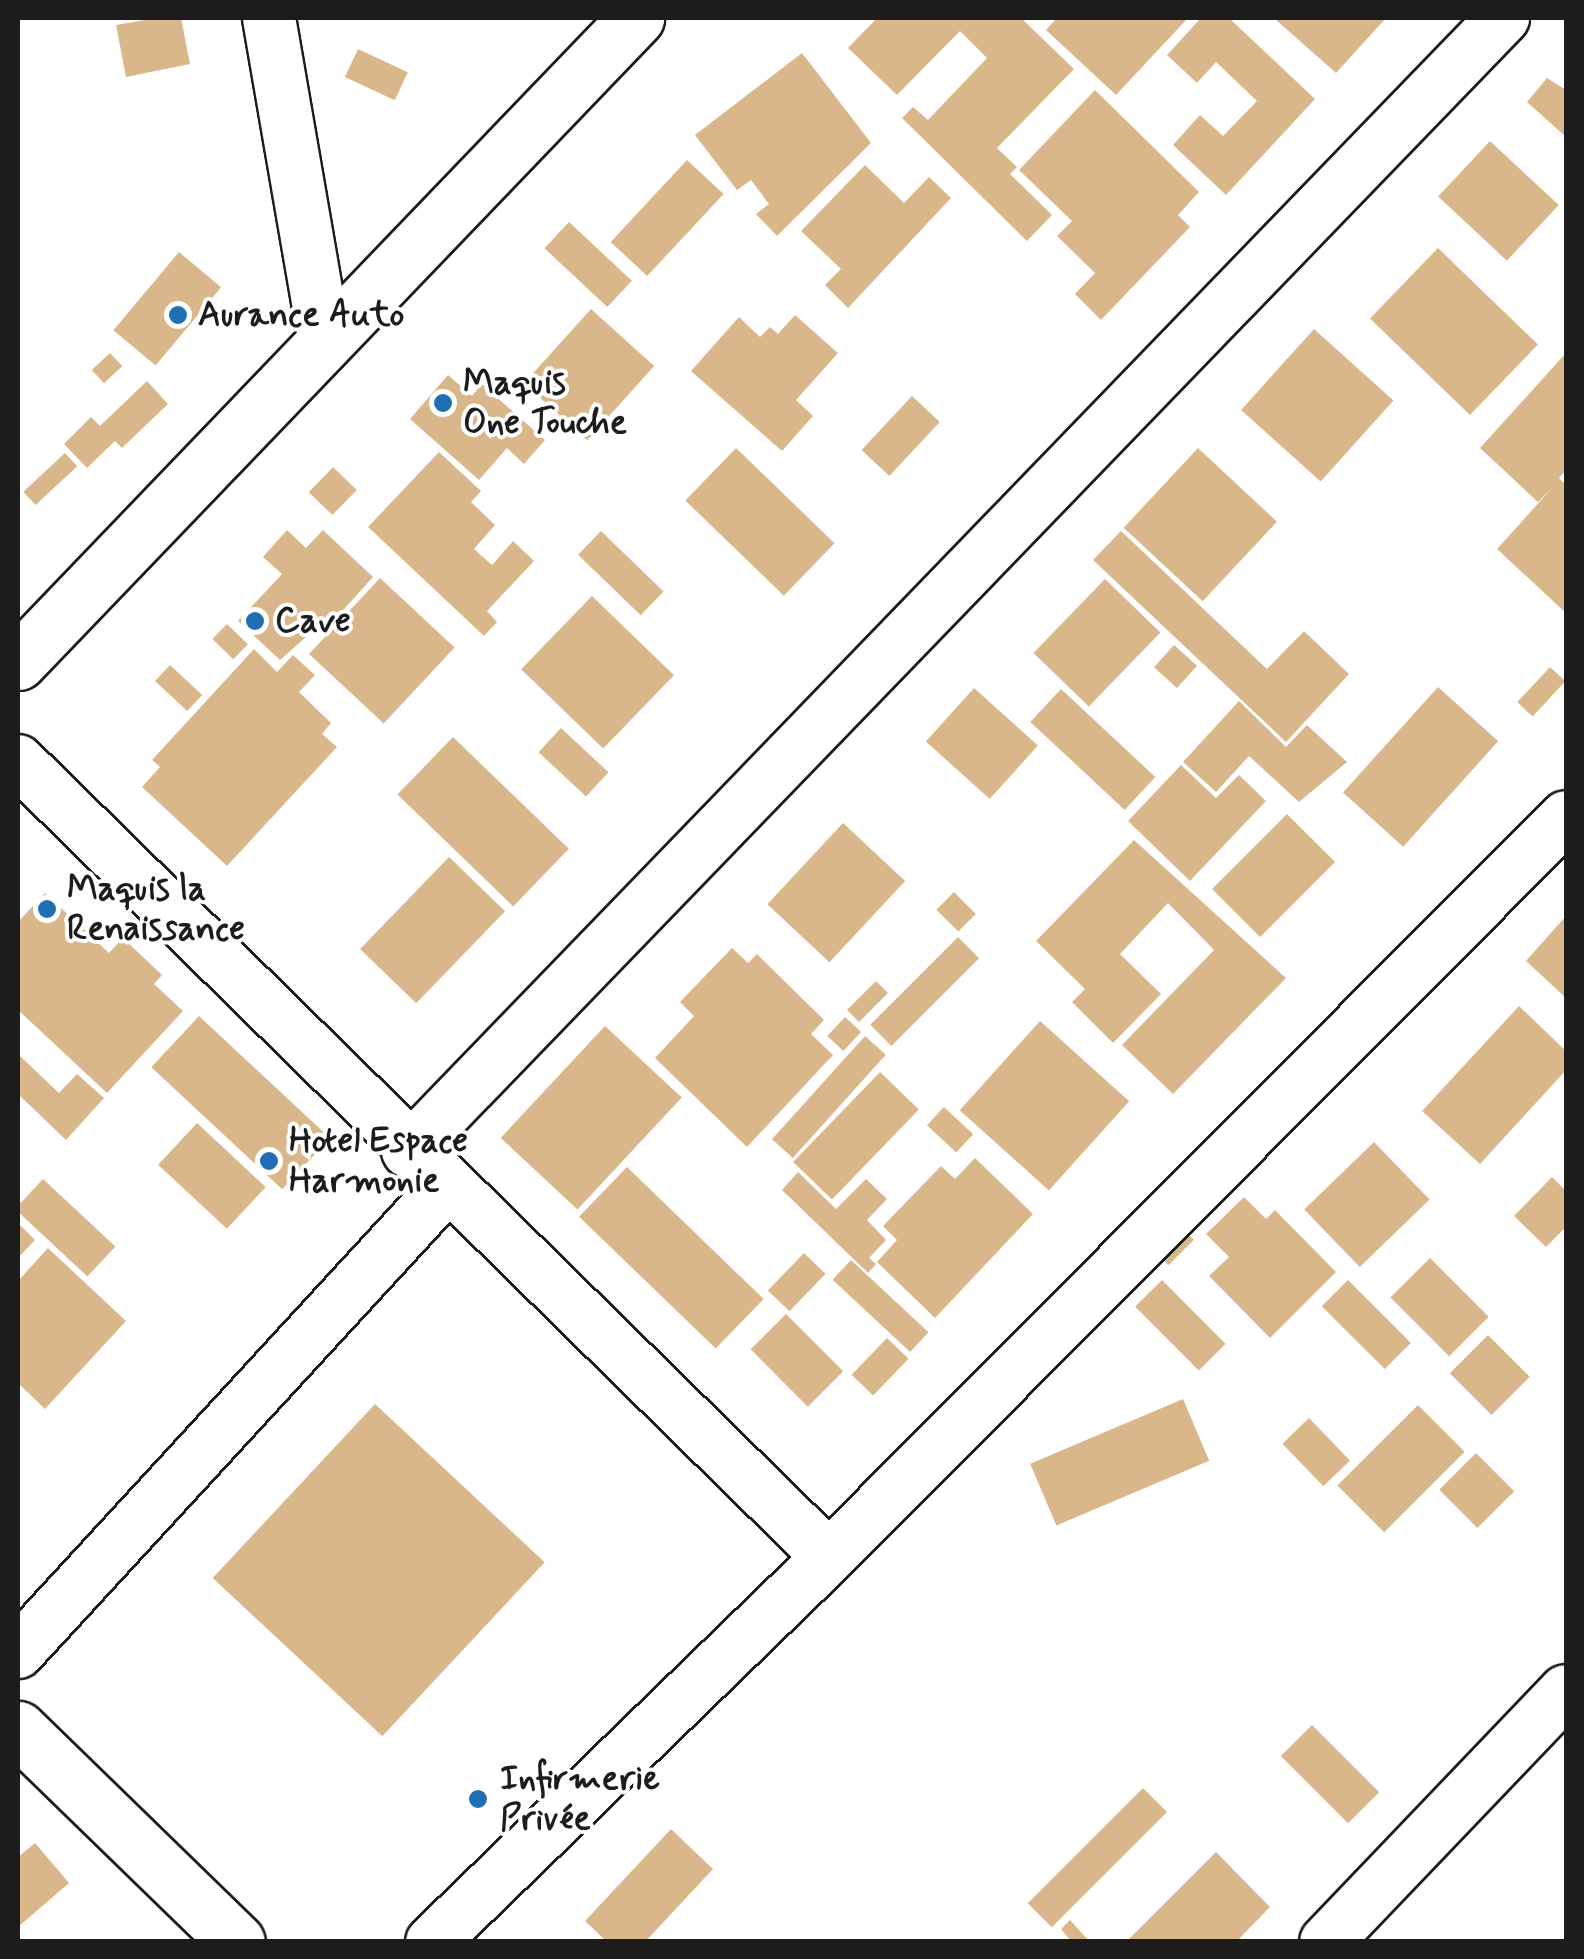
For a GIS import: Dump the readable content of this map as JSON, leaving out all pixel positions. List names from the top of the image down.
{
  "places": [
    "Aurance Auto",
    "Maquis One Touche",
    "Cave",
    "Maquis la Renaissance",
    "Hotel Espace Harmonie",
    "Infirmerie Privée"
  ]
}
